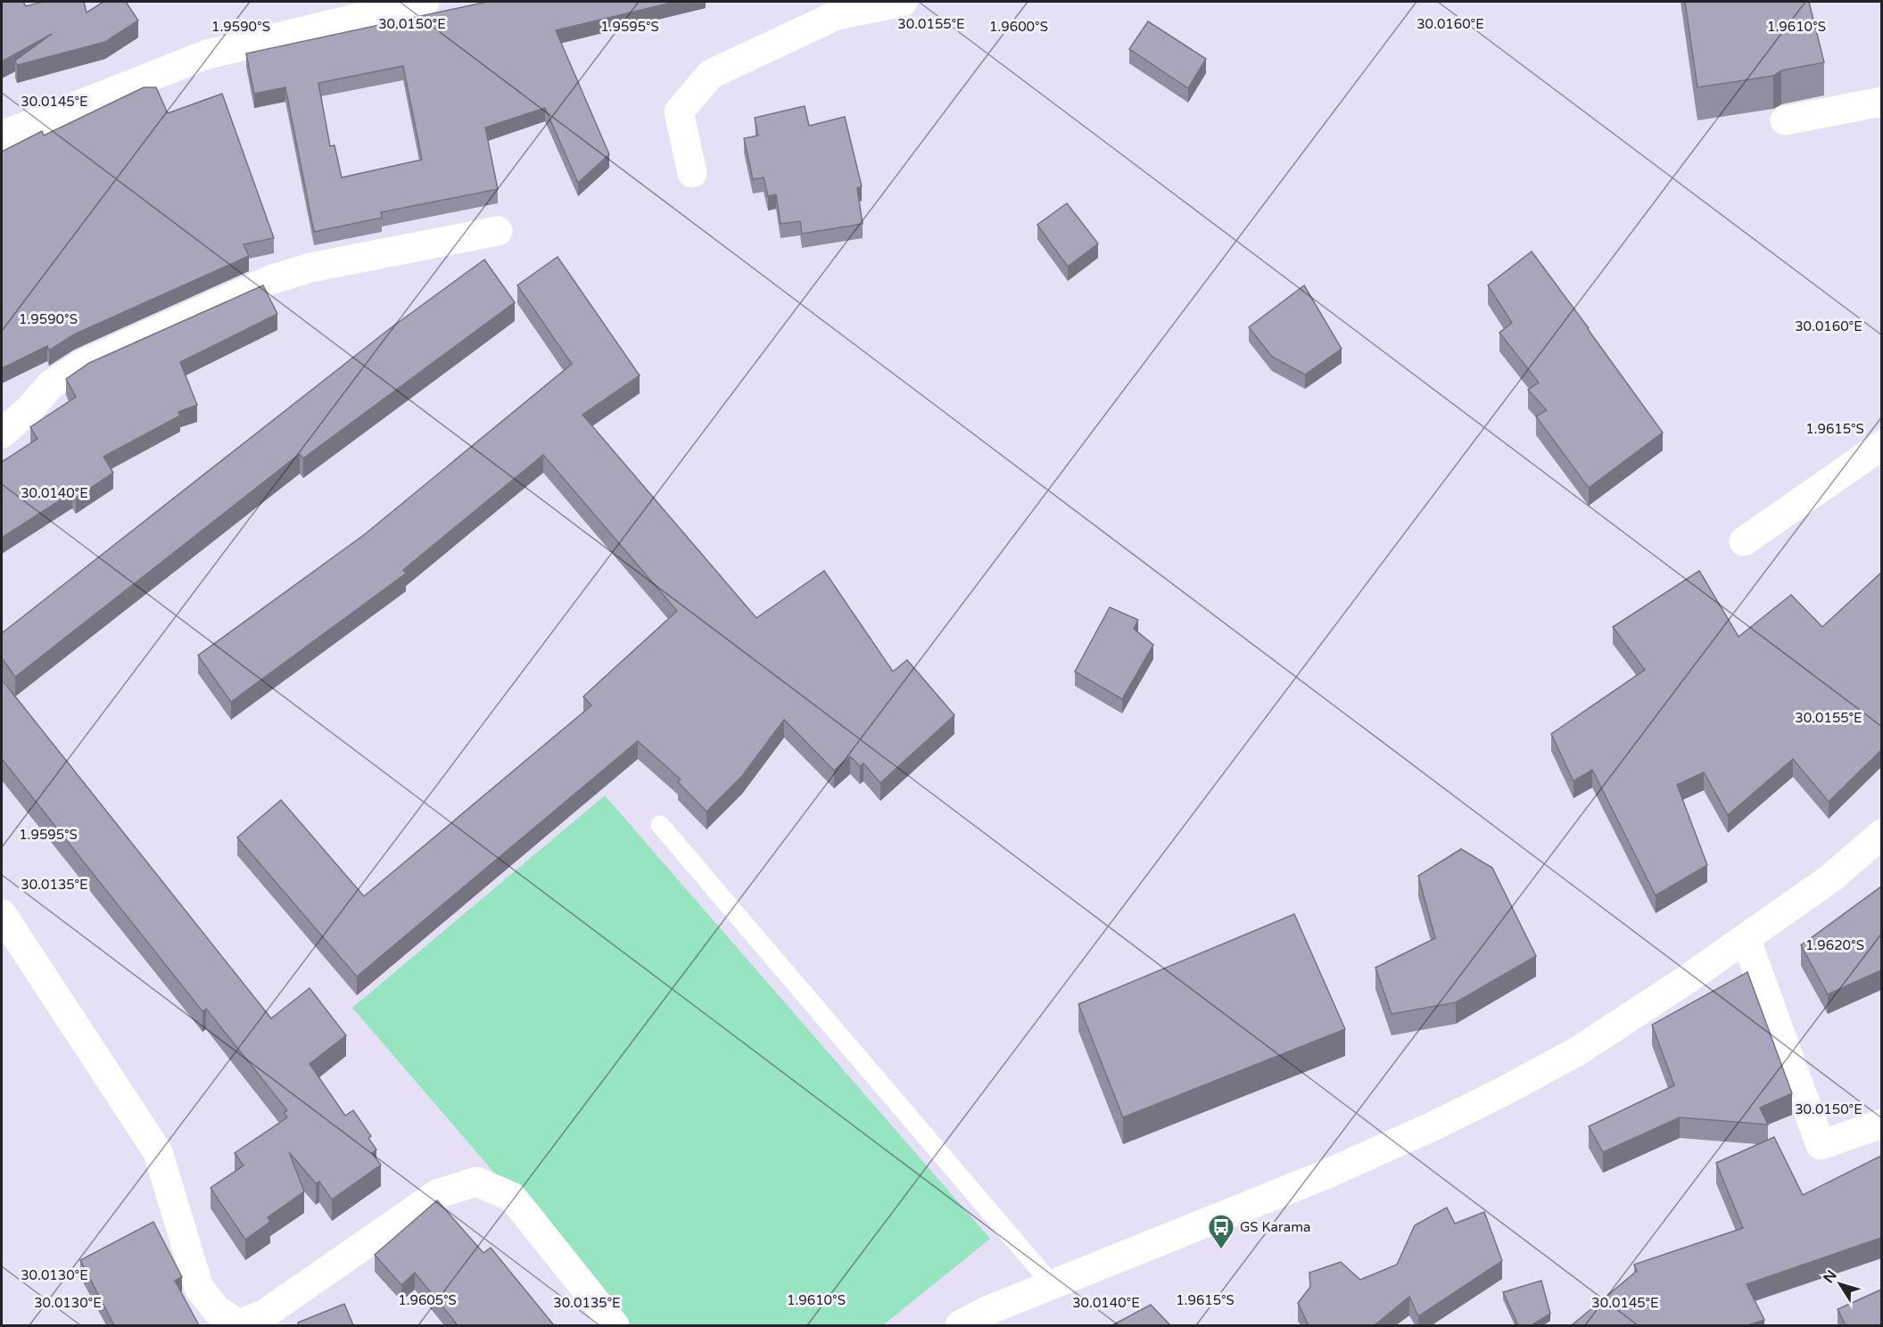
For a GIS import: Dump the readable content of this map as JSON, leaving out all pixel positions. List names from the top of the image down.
{
  "places": {
    "bus stop": ["GS Karama"]
  },
  "north": "top left",
  "coordinates": [
    "30.0150°E",
    "30.0155°E",
    "30.0160°E",
    "1.9590°S",
    "1.9595°S",
    "1.9600°S",
    "1.9610°S",
    "30.0145°E",
    "1.9615°S",
    "30.0140°E",
    "30.0135°E",
    "1.9620°S",
    "30.0130°E",
    "1.9605°S"
  ]
}
